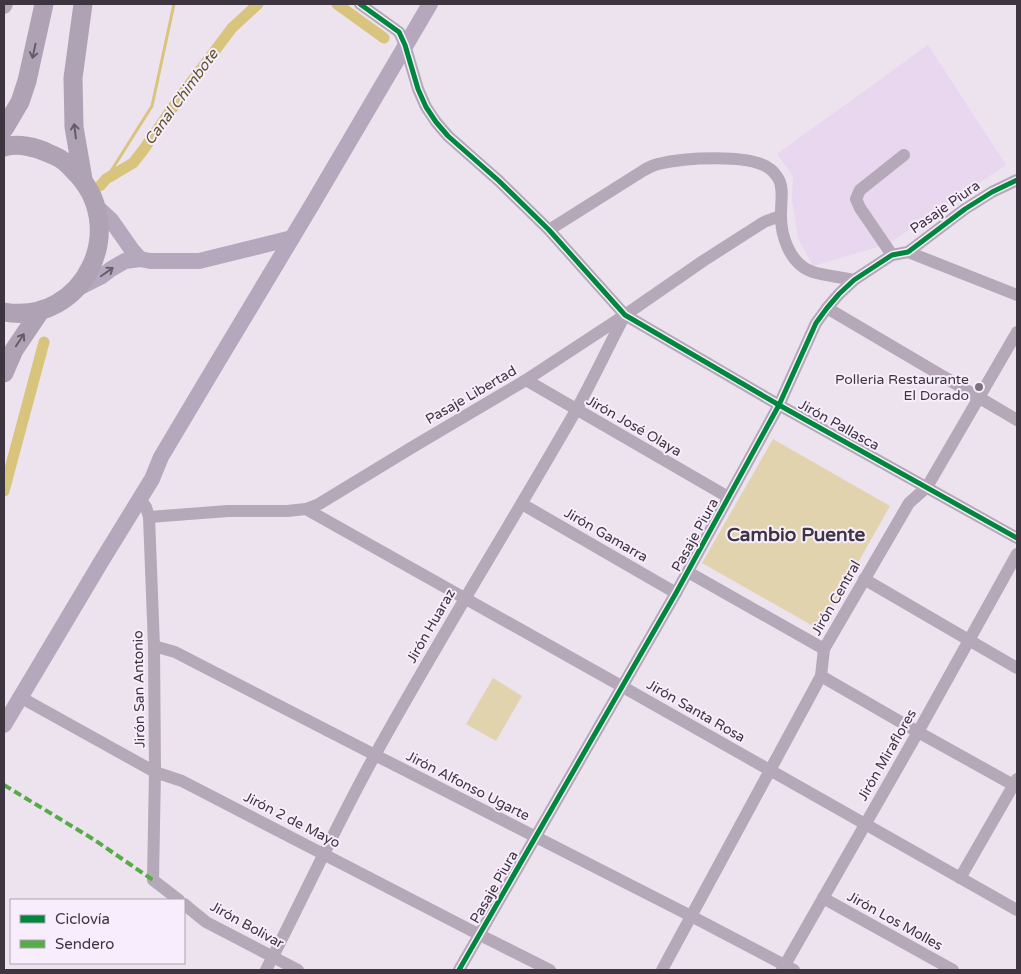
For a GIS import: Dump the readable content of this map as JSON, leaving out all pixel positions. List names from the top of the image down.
{
  "streets": {
    "street": [
      "Pasaje Piura",
      "Pasaje Libertad",
      "Jirón Pallasca",
      "Jirón José Olaya",
      "Jirón Gamarra",
      "Jirón Central",
      "Jirón Huaraz",
      "Jirón San Antonio",
      "Jirón Santa Rosa",
      "Jirón Miraflores",
      "Jirón Alfonso Ugarte",
      "Jirón 2 de Mayo",
      "Jirón Los Molles",
      "Jirón Bolivar"
    ]
  },
  "crossings": [
    ["Pasaje Piura", "Jirón Pallasca"],
    ["Pasaje Piura", "Jirón José Olaya"],
    ["Pasaje Piura", "Jirón Gamarra"],
    ["Pasaje Piura", "Jirón Santa Rosa"],
    ["Pasaje Piura", "Jirón Alfonso Ugarte"],
    ["Pasaje Piura", "Jirón 2 de Mayo"],
    ["Pasaje Libertad", "Jirón Pallasca"],
    ["Pasaje Libertad", "Jirón José Olaya"],
    ["Pasaje Libertad", "Jirón Huaraz"],
    ["Pasaje Libertad", "Jirón San Antonio"],
    ["Pasaje Libertad", "Jirón Santa Rosa"],
    ["Jirón Pallasca", "Jirón Central"],
    ["Jirón Pallasca", "Jirón Huaraz"],
    ["Jirón José Olaya", "Jirón Huaraz"],
    ["Jirón Gamarra", "Jirón Huaraz"],
    ["Jirón Central", "Jirón Santa Rosa"],
    ["Jirón Central", "Jirón Alfonso Ugarte"],
    ["Jirón Huaraz", "Jirón Santa Rosa"],
    ["Jirón Huaraz", "Jirón Alfonso Ugarte"],
    ["Jirón Huaraz", "Jirón 2 de Mayo"],
    ["Jirón Huaraz", "Jirón Bolivar"],
    ["Jirón San Antonio", "Jirón Alfonso Ugarte"],
    ["Jirón San Antonio", "Jirón 2 de Mayo"],
    ["Jirón Santa Rosa", "Jirón Miraflores"],
    ["Jirón Miraflores", "Jirón Alfonso Ugarte"],
    ["Jirón Miraflores", "Jirón Los Molles"]
  ],
  "districts": ["Cambio Puente"],
  "water": ["Canal Chimbote"],
  "places": ["Polleria Restaurante El Dorado"],
  "legend": ["Ciclovía", "Sendero"]
}
